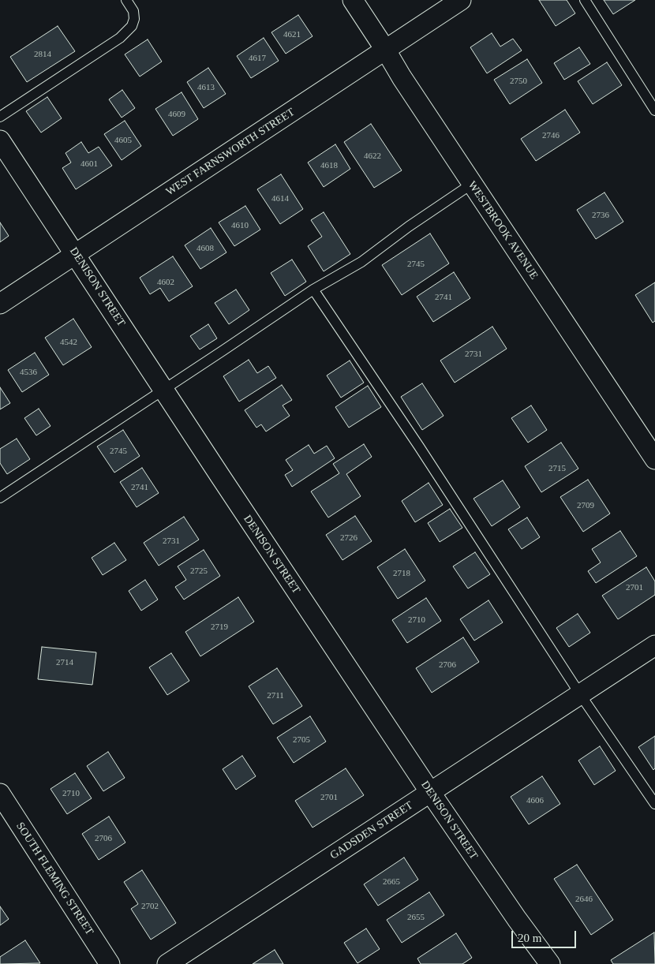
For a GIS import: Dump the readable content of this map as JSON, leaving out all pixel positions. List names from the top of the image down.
{
  "streets": {
    "street": [
      "WEST FARNSWORTH STREET",
      "WESTBROOK AVENUE",
      "DENISON STREET",
      "GADSDEN STREET",
      "SOUTH FLEMING STREET"
    ]
  },
  "crossings": [
    ["WEST FARNSWORTH STREET", "WESTBROOK AVENUE"],
    ["WEST FARNSWORTH STREET", "DENISON STREET"],
    ["DENISON STREET", "GADSDEN STREET"]
  ],
  "house_numbers": [
    "4621",
    "2814",
    "4617",
    "2750",
    "4613",
    "4609",
    "2746",
    "4605",
    "4622",
    "4601",
    "4618",
    "4614",
    "2736",
    "4610",
    "4608",
    "2745",
    "4602",
    "2741",
    "4542",
    "2731",
    "4536",
    "2745",
    "2715",
    "2741",
    "2709",
    "2726",
    "2731",
    "2725",
    "2718",
    "2701",
    "2710",
    "2719",
    "2714",
    "2706",
    "2711",
    "2705",
    "2710",
    "2701",
    "4606",
    "2706",
    "2665",
    "2646",
    "2702",
    "2655"
  ],
  "scale_bar": "20 m"
}
